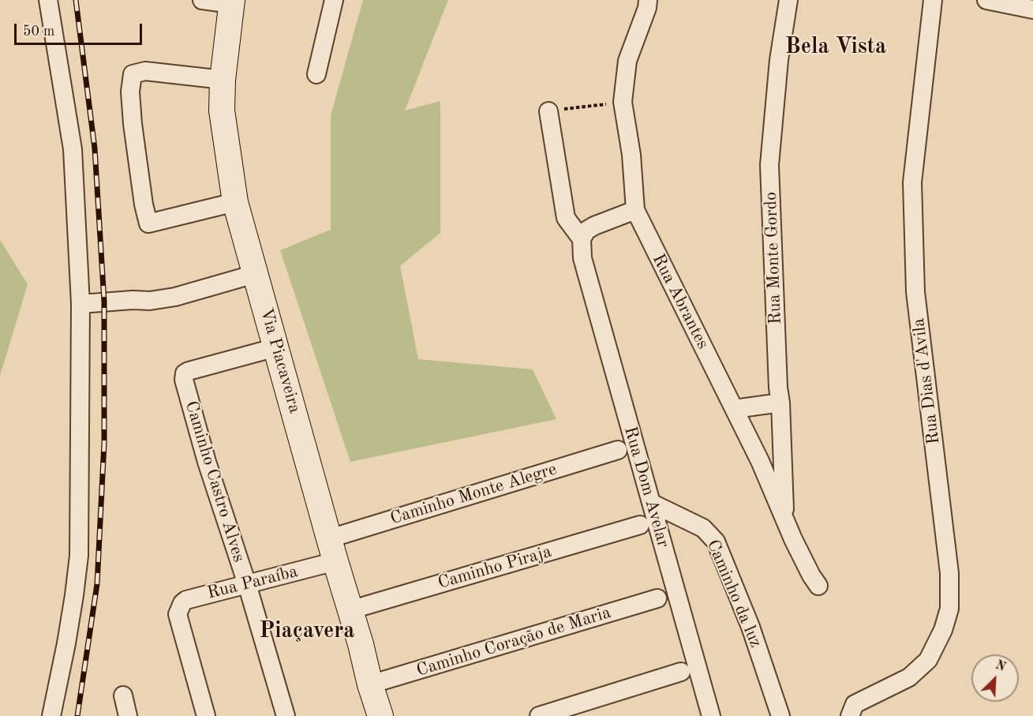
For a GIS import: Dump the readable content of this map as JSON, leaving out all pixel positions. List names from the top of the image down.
{
  "streets": {
    "street": [
      "Rua Monte Gordo",
      "Rua Abrantes",
      "Via Piacaveira",
      "Rua Dias d'Avila",
      "Caminho Castro Alves",
      "Rua Dom Avelar",
      "Caminho Monte Alegre",
      "Caminho Piraja",
      "Rua Paraíba",
      "Caminho da luz",
      "Caminho Coração de Maria"
    ]
  },
  "crossings": [
    ["Rua Monte Gordo", "Rua Abrantes"],
    ["Via Piacaveira", "Caminho Castro Alves"],
    ["Via Piacaveira", "Caminho Monte Alegre"],
    ["Via Piacaveira", "Caminho Piraja"],
    ["Via Piacaveira", "Rua Paraíba"],
    ["Via Piacaveira", "Caminho Coração de Maria"],
    ["Caminho Castro Alves", "Rua Paraíba"],
    ["Rua Dom Avelar", "Caminho da luz"],
    ["Caminho Monte Alegre", "Rua Paraíba"]
  ],
  "districts": ["Bela Vista", "Piaçavera"],
  "scale_bar": "50 m",
  "north": "top right"
}
